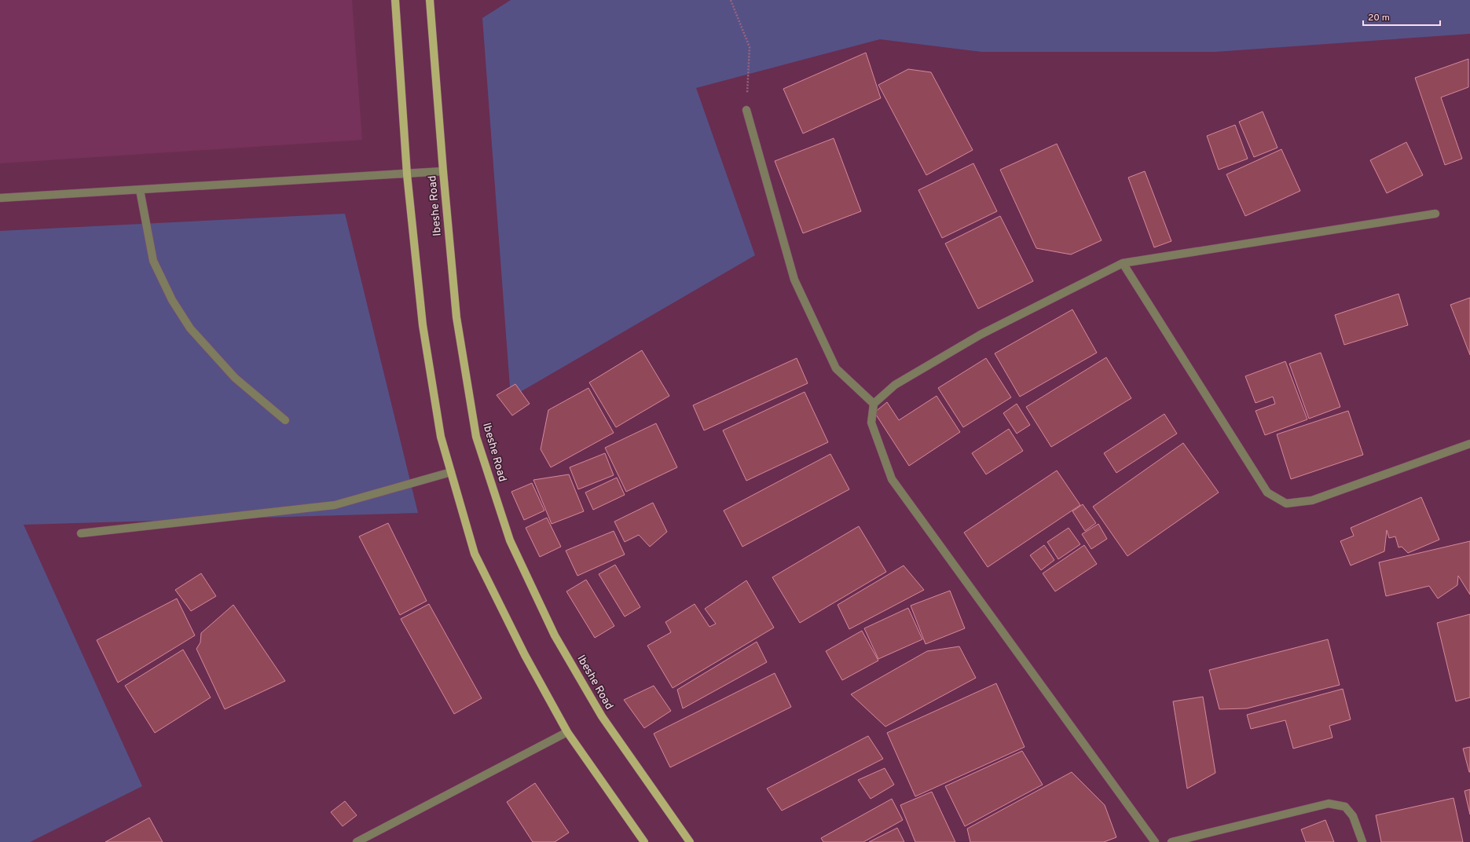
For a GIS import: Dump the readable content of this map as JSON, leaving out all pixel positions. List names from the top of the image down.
{
  "streets": {
    "main road": ["Ibeshe Road"]
  },
  "scale_bar": "20 m"
}
